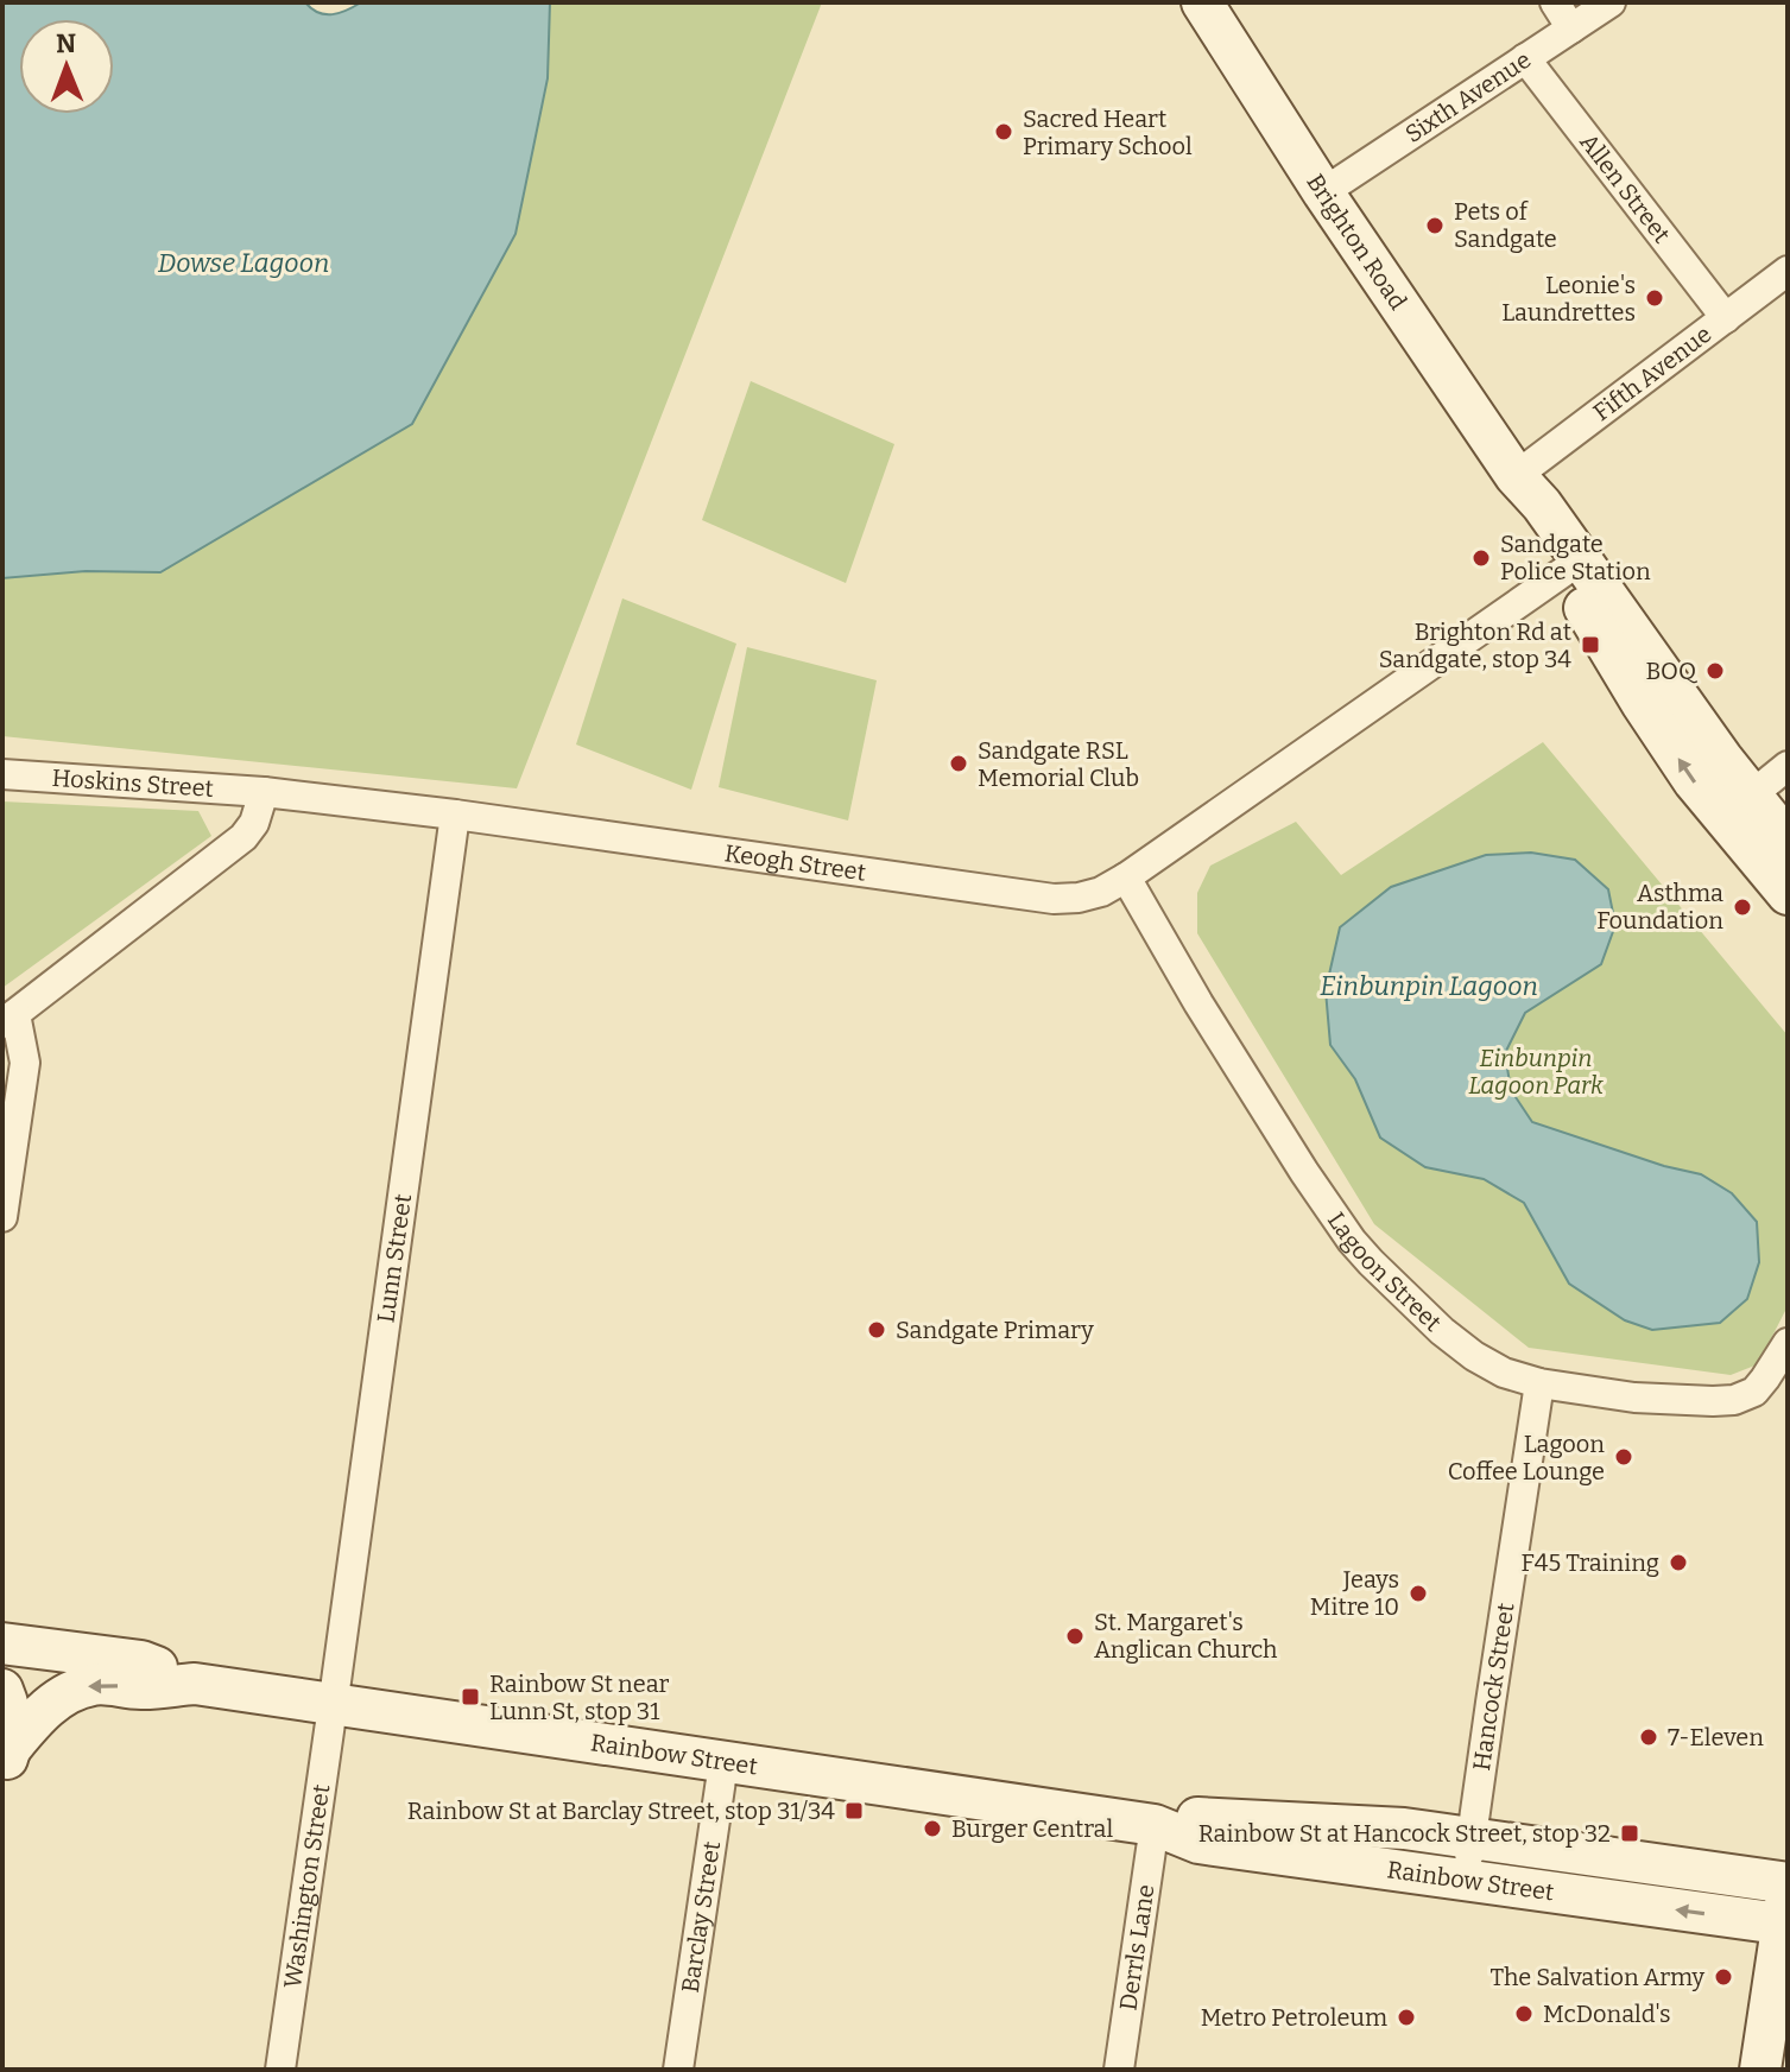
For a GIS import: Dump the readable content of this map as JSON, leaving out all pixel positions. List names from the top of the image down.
{
  "streets": {
    "main road": ["Brighton Road", "Rainbow Street"],
    "street": [
      "Sixth Avenue",
      "Allen Street",
      "Fifth Avenue",
      "Hoskins Street",
      "Keogh Street",
      "Lunn Street",
      "Lagoon Street",
      "Hancock Street",
      "Washington Street",
      "Barclay Street",
      "Derrls Lane"
    ]
  },
  "crossings": [
    ["Sixth Avenue", "Allen Street"],
    ["Sixth Avenue", "Brighton Road"],
    ["Allen Street", "Fifth Avenue"],
    ["Brighton Road", "Fifth Avenue"],
    ["Brighton Road", "Keogh Street"],
    ["Hoskins Street", "Keogh Street"],
    ["Keogh Street", "Lunn Street"],
    ["Keogh Street", "Lagoon Street"],
    ["Lunn Street", "Rainbow Street"],
    ["Lunn Street", "Washington Street"],
    ["Lagoon Street", "Hancock Street"],
    ["Hancock Street", "Rainbow Street"],
    ["Rainbow Street", "Washington Street"],
    ["Rainbow Street", "Barclay Street"],
    ["Rainbow Street", "Derrls Lane"]
  ],
  "water": ["Dowse Lagoon", "Einbunpin Lagoon"],
  "parks": ["Einbunpin Lagoon Park"],
  "places": {
    "other": [
      "Sacred Heart Primary School",
      "Pets of Sandgate",
      "Leonie's Laundrettes",
      "Sandgate Police Station",
      "BOQ",
      "Sandgate RSL Memorial Club",
      "Asthma Foundation",
      "Sandgate Primary",
      "Lagoon Coffee Lounge",
      "F45 Training",
      "Jeays Mitre 10",
      "St. Margaret's Anglican Church",
      "7-Eleven",
      "Burger Central",
      "The Salvation Army",
      "McDonald's",
      "Metro Petroleum"
    ],
    "transit": [
      "Brighton Rd at Sandgate, stop 34",
      "Rainbow St near Lunn St, stop 31",
      "Rainbow St at Barclay Street, stop 31/34",
      "Rainbow St at Hancock Street, stop 32"
    ]
  },
  "north": "top"
}
